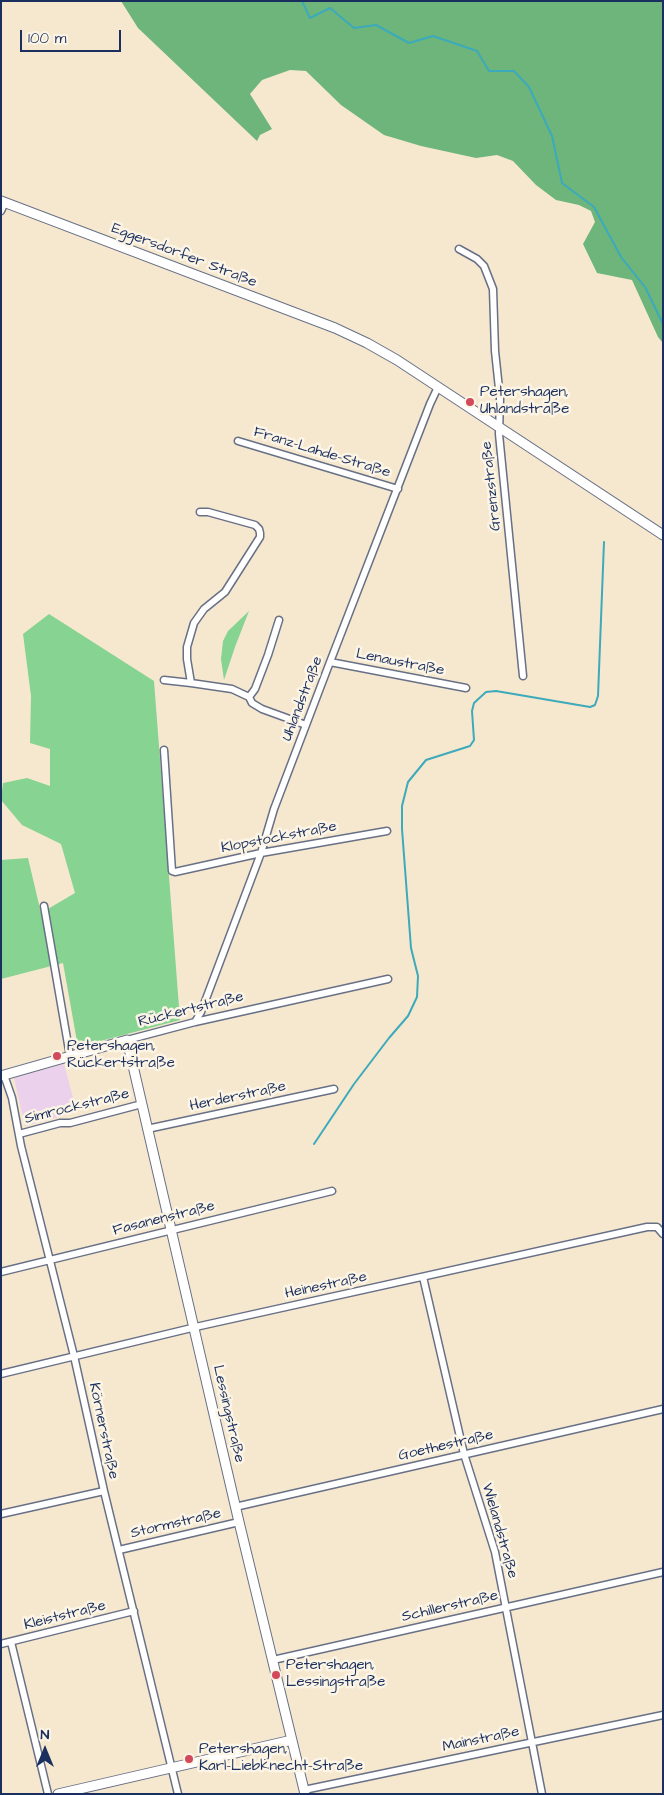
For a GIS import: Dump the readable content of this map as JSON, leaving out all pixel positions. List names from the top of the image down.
{
  "streets": {
    "street": [
      "Eggersdorfer Straße",
      "Franz-Lahde-Straße",
      "Grenzstraße",
      "Lenaustraße",
      "Uhlandstraße",
      "Klopstockstraße",
      "Rückertstraße",
      "Herderstraße",
      "Simrockstraße",
      "Fasanenstraße",
      "Heinestraße",
      "Lessingstraße",
      "Körnerstraße",
      "Goethestraße",
      "Stormstraße",
      "Wielandstraße",
      "Schillerstraße",
      "Kleiststraße",
      "Mainstraße"
    ]
  },
  "crossings": [
    ["Eggersdorfer Straße", "Grenzstraße"],
    ["Eggersdorfer Straße", "Uhlandstraße"],
    ["Franz-Lahde-Straße", "Uhlandstraße"],
    ["Lenaustraße", "Uhlandstraße"],
    ["Uhlandstraße", "Klopstockstraße"],
    ["Uhlandstraße", "Rückertstraße"],
    ["Rückertstraße", "Lessingstraße"],
    ["Rückertstraße", "Körnerstraße"],
    ["Herderstraße", "Lessingstraße"],
    ["Simrockstraße", "Lessingstraße"],
    ["Simrockstraße", "Körnerstraße"],
    ["Fasanenstraße", "Lessingstraße"],
    ["Fasanenstraße", "Körnerstraße"],
    ["Heinestraße", "Lessingstraße"],
    ["Heinestraße", "Körnerstraße"],
    ["Heinestraße", "Wielandstraße"],
    ["Lessingstraße", "Goethestraße"],
    ["Lessingstraße", "Stormstraße"],
    ["Lessingstraße", "Schillerstraße"],
    ["Lessingstraße", "Mainstraße"],
    ["Körnerstraße", "Stormstraße"],
    ["Körnerstraße", "Kleiststraße"],
    ["Goethestraße", "Wielandstraße"],
    ["Wielandstraße", "Schillerstraße"],
    ["Wielandstraße", "Mainstraße"]
  ],
  "places": [
    "Petershagen, Uhlandstraße",
    "Petershagen, Rückertstraße",
    "Petershagen, Lessingstraße",
    "Petershagen, Karl-Liebknecht-Straße"
  ],
  "scale_bar": "100 m",
  "north": "top"
}
